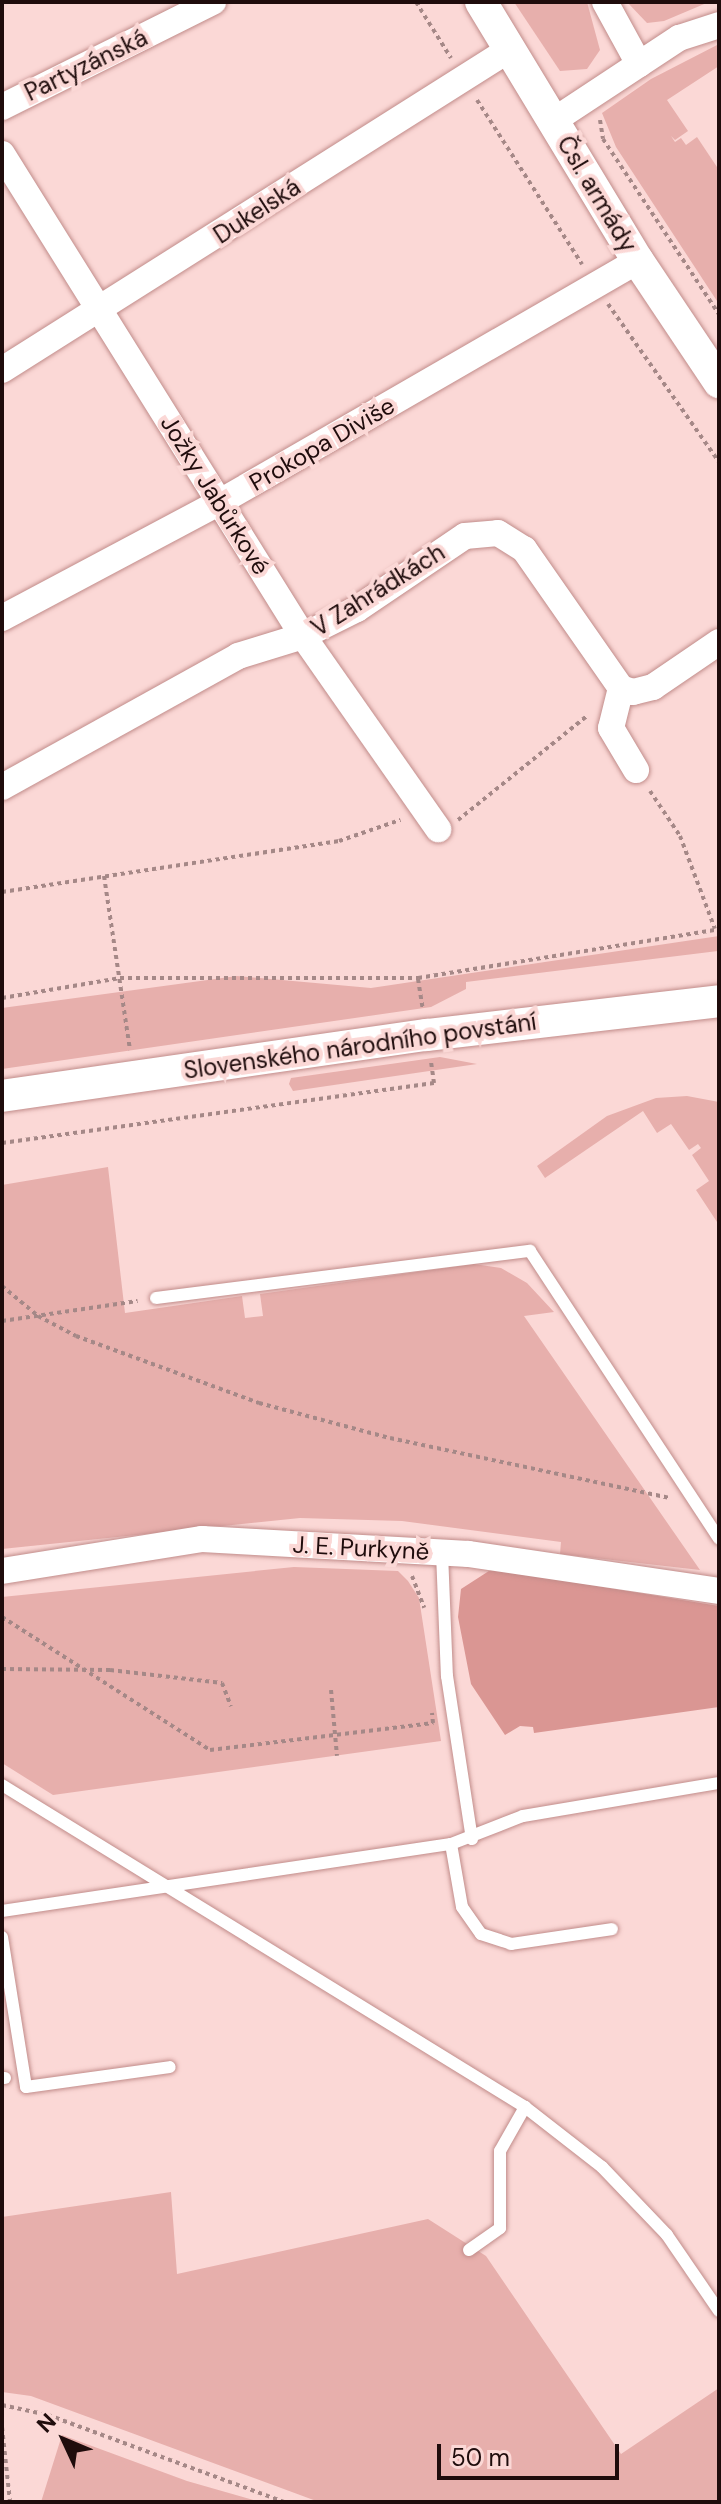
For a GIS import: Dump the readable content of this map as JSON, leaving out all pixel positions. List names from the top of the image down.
{
  "streets": {
    "street": [
      "Partyzánská",
      "Čsl. armády",
      "Dukelská",
      "Prokopa Diviše",
      "Jožky Jabůrkové",
      "V Zahrádkách",
      "Slovenského národního povstání",
      "J. E. Purkyně"
    ]
  },
  "crossings": [
    ["Čsl. armády", "Dukelská"],
    ["Čsl. armády", "Prokopa Diviše"],
    ["Dukelská", "Jožky Jabůrkové"],
    ["Prokopa Diviše", "Jožky Jabůrkové"],
    ["Jožky Jabůrkové", "V Zahrádkách"]
  ],
  "scale_bar": "50 m",
  "north": "top left"
}
